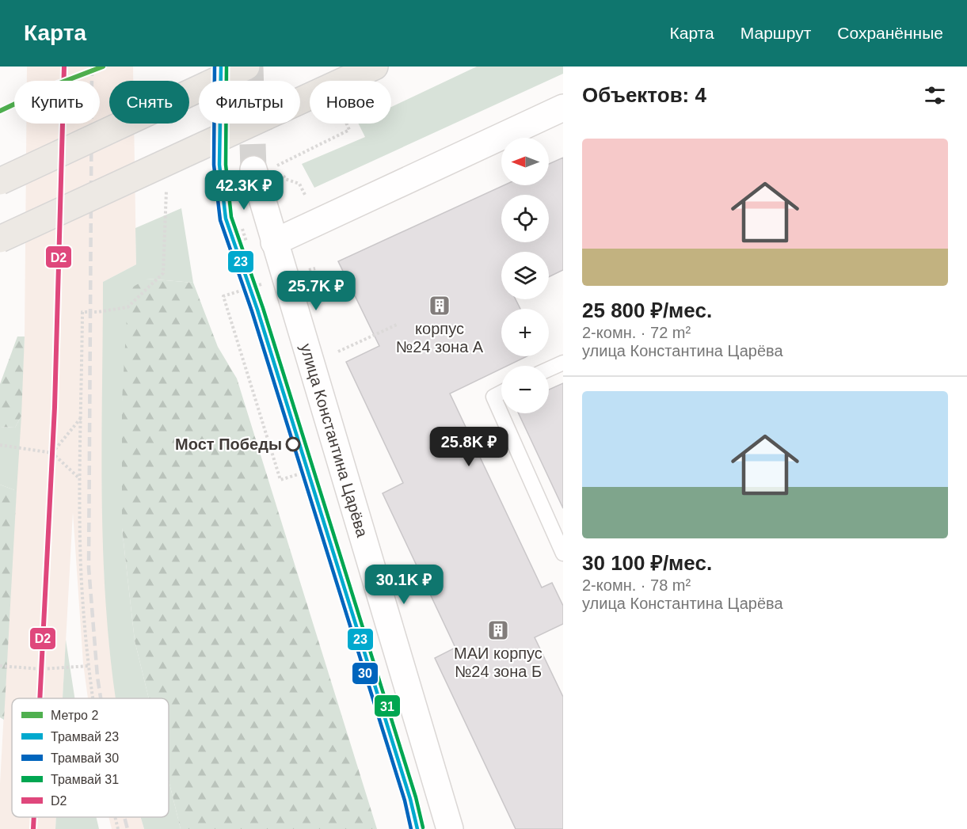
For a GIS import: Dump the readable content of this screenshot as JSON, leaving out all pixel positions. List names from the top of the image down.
{
  "streets": {
    "street": ["улица Константина Царёва"]
  },
  "places": {
    "building": ["корпус №24 зона А", "МАИ корпус №24 зона Б"],
    "other": ["Мост Победы"]
  },
  "lines": [
    "metro line 2",
    "tram line 23",
    "tram line 30",
    "tram line 31",
    "transit line D2"
  ],
  "legend": [
    "Метро 2",
    "Трамвай 23",
    "Трамвай 30",
    "Трамвай 31",
    "D2"
  ],
  "north": "left",
  "page": {
    "header": "Карта",
    "nav": ["Карта", "Маршрут", "Сохранённые"],
    "heading": "Объектов: 4",
    "chip": [
      "Купить",
      "Снять",
      "Фильтры",
      "Новое"
    ],
    "list": [
      {
        "name": "25 800 ₽/мес.",
        "note": "2-комн. · 72 m² · улица Константина Царёва"
      },
      {
        "name": "30 100 ₽/мес.",
        "note": "2-комн. · 78 m² · улица Константина Царёва"
      }
    ],
    "map_buttons": ["+", "−"],
    "price": [
      "42.3K ₽",
      "25.7K ₽",
      "25.8K ₽",
      "30.1K ₽"
    ]
  }
}
